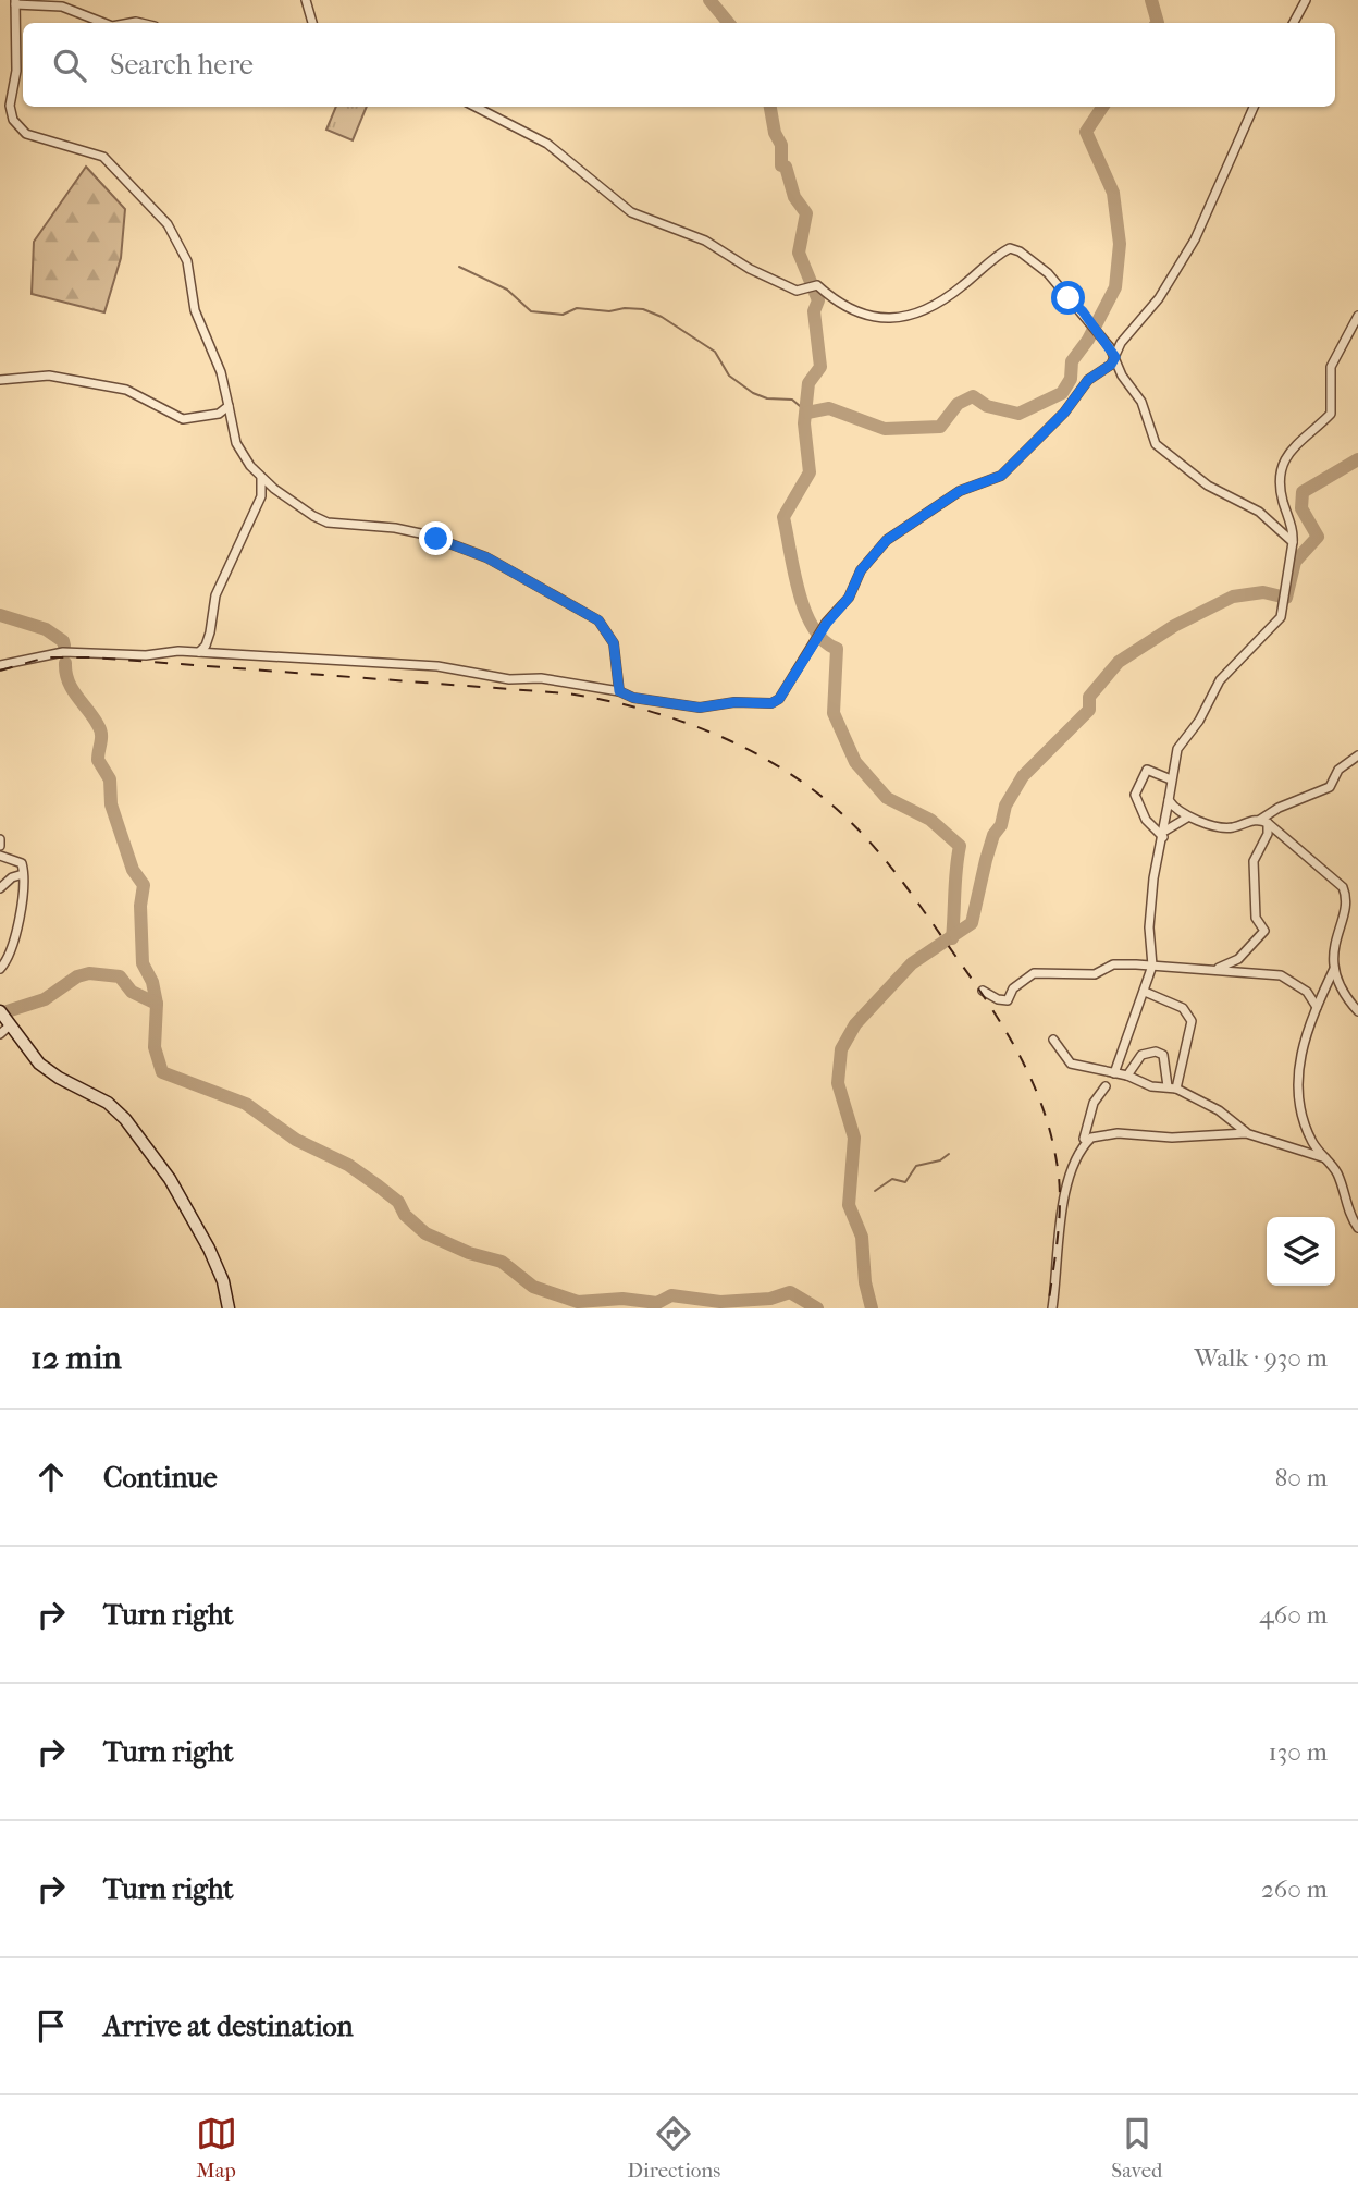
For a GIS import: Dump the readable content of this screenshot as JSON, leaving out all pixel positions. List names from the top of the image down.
{
  "page": {
    "search": "Search here",
    "heading": ["12 min", "Walk · 930 m"],
    "list": [
      ["Continue", "80 m"],
      ["Turn right", "460 m"],
      ["Turn right", "130 m"],
      ["Turn right", "260 m"],
      "Arrive at destination"
    ],
    "nav": ["Map", "Directions", "Saved"]
  }
}
